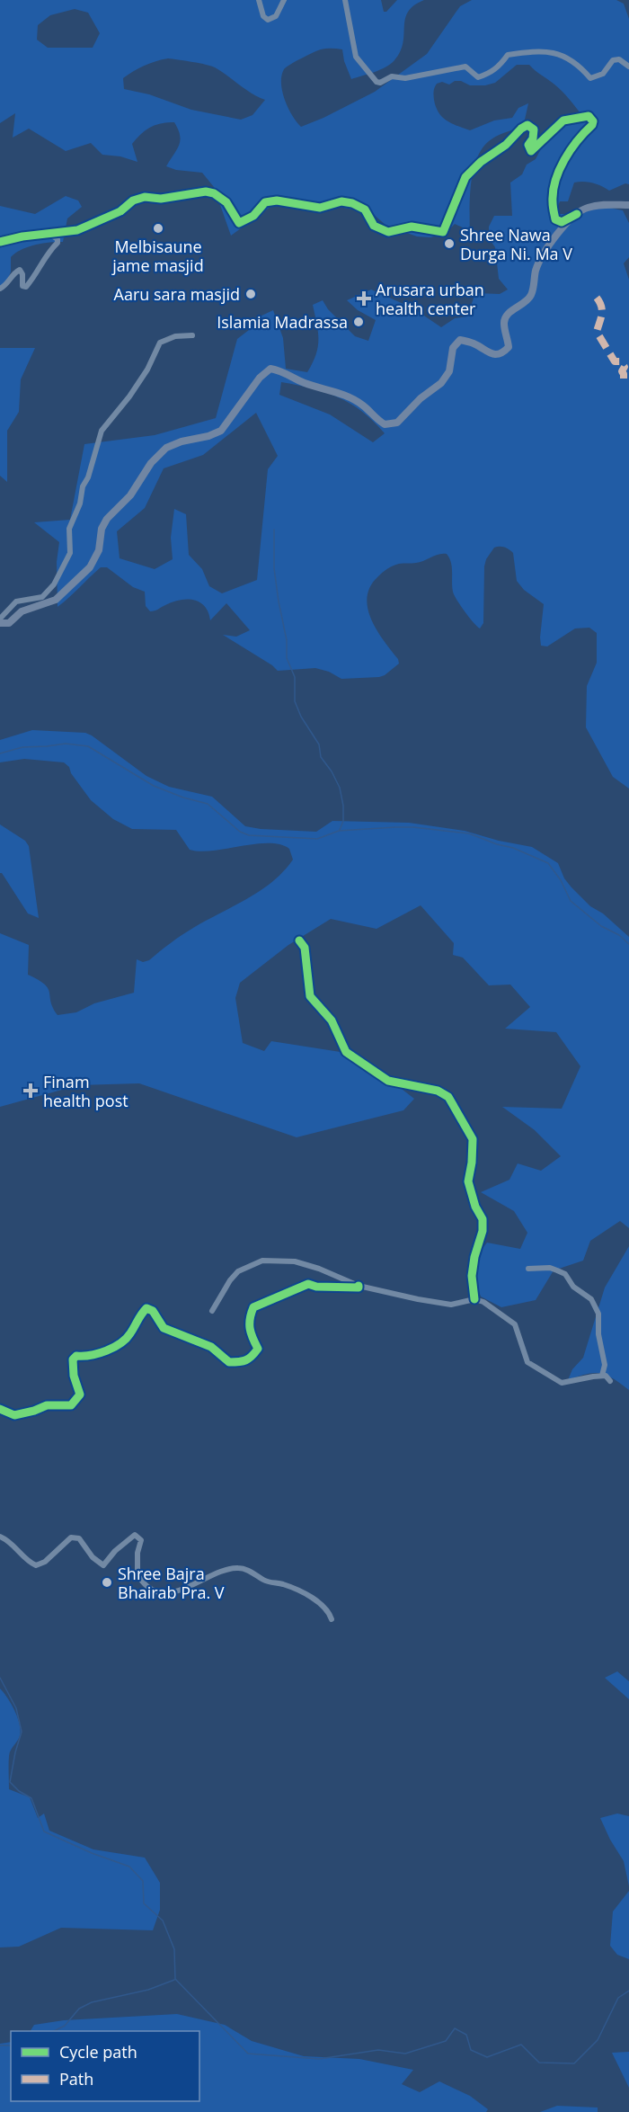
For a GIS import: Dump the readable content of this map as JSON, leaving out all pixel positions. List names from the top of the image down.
{
  "places": {
    "other": [
      "Melbisaune jame masjid",
      "Shree Nawa Durga Ni. Ma V",
      "Aaru sara masjid",
      "Islamia Madrassa",
      "Shree Bajra Bhairab Pra. V"
    ],
    "health": ["Arusara urban health center", "Finam health post"]
  },
  "legend": ["Cycle path", "Path"]
}
